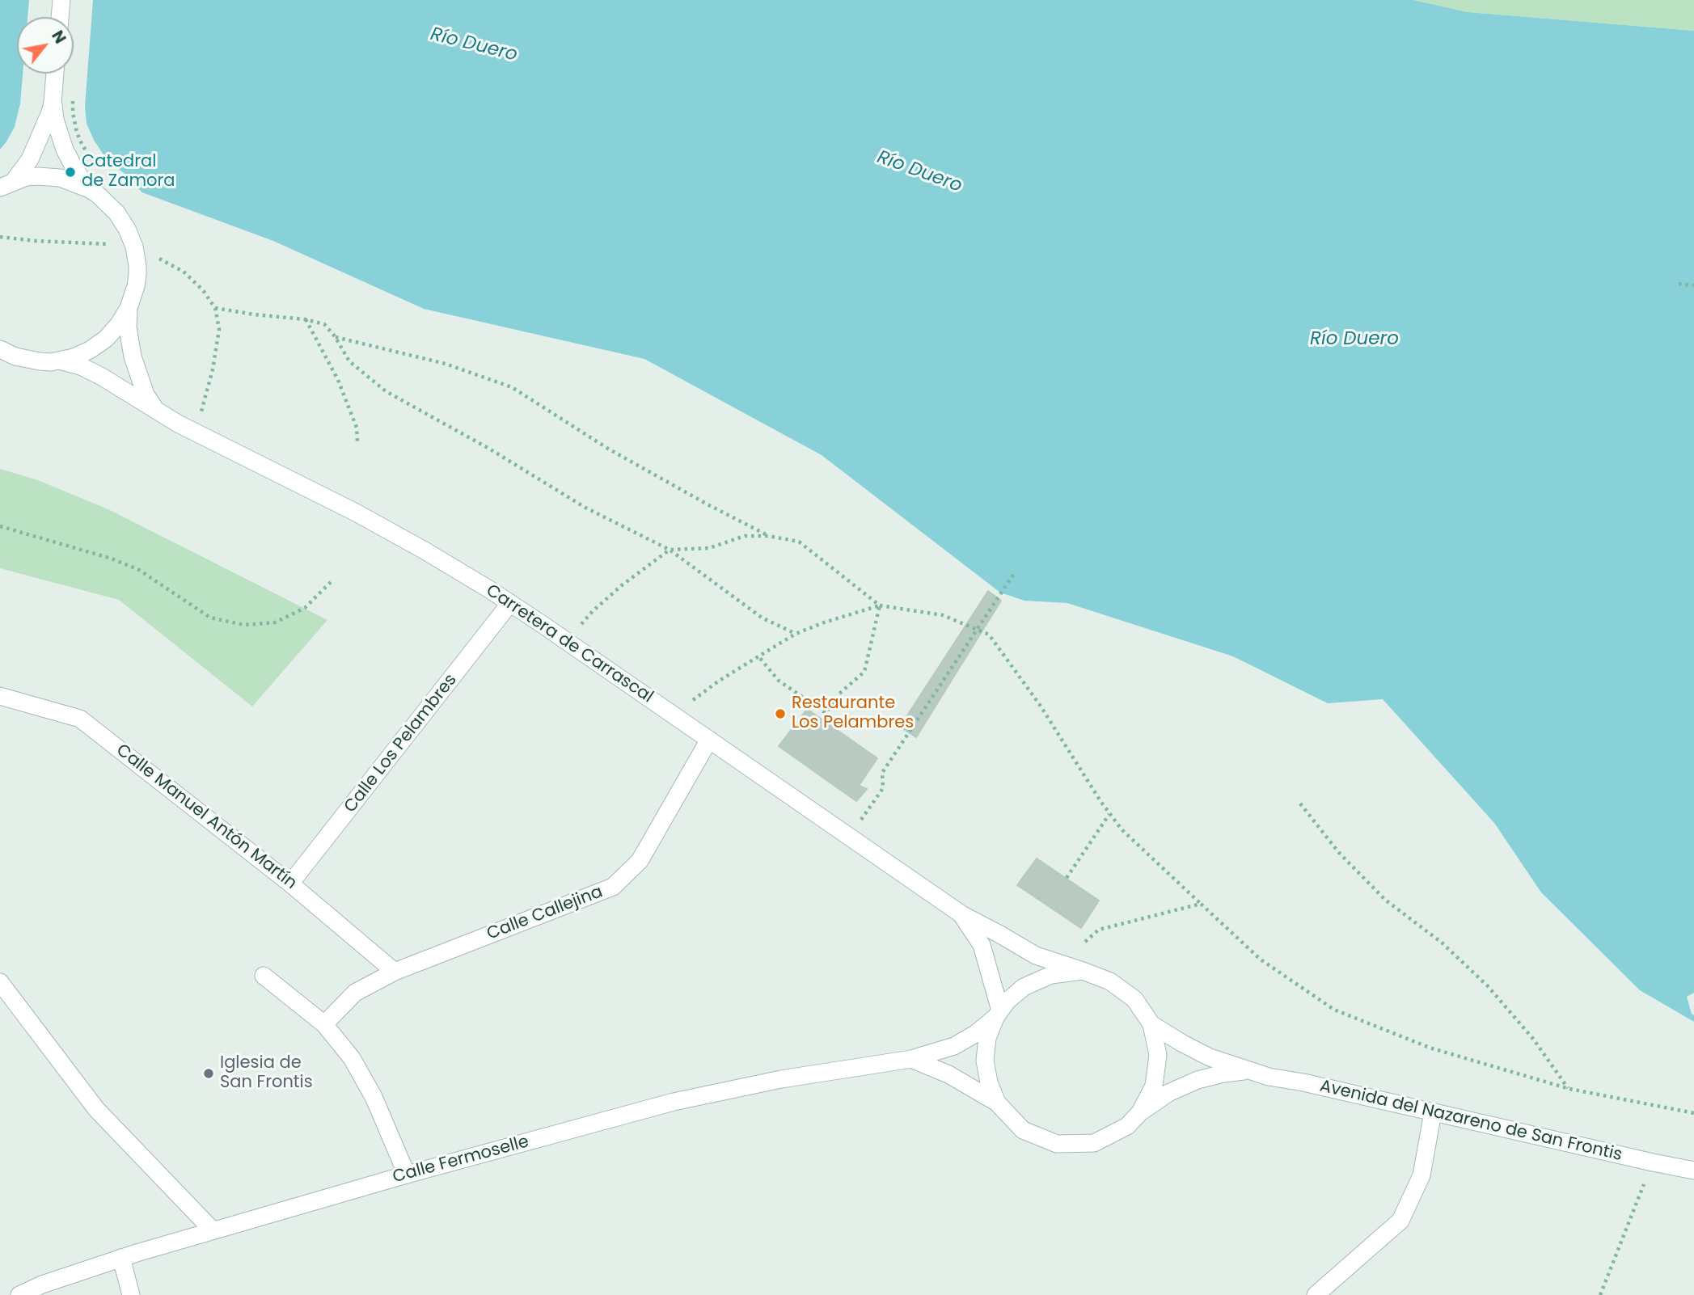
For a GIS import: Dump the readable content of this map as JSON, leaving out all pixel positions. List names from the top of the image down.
{
  "streets": {
    "main road": [
      "Carretera de Carrascal",
      "Calle Los Pelambres",
      "Calle Manuel Antón Martín",
      "Calle Callejina",
      "Avenida del Nazareno de San Frontis",
      "Calle Fermoselle"
    ]
  },
  "crossings": [
    ["Carretera de Carrascal", "Calle Los Pelambres"],
    ["Carretera de Carrascal", "Calle Callejina"],
    ["Carretera de Carrascal", "Avenida del Nazareno de San Frontis"],
    ["Carretera de Carrascal", "Calle Fermoselle"],
    ["Calle Los Pelambres", "Calle Manuel Antón Martín"],
    ["Calle Manuel Antón Martín", "Calle Callejina"],
    ["Avenida del Nazareno de San Frontis", "Calle Fermoselle"]
  ],
  "water": ["Río Duero"],
  "places": ["Catedral de Zamora", "Restaurante Los Pelambres", "Iglesia de San Frontis"],
  "north": "top right"
}
